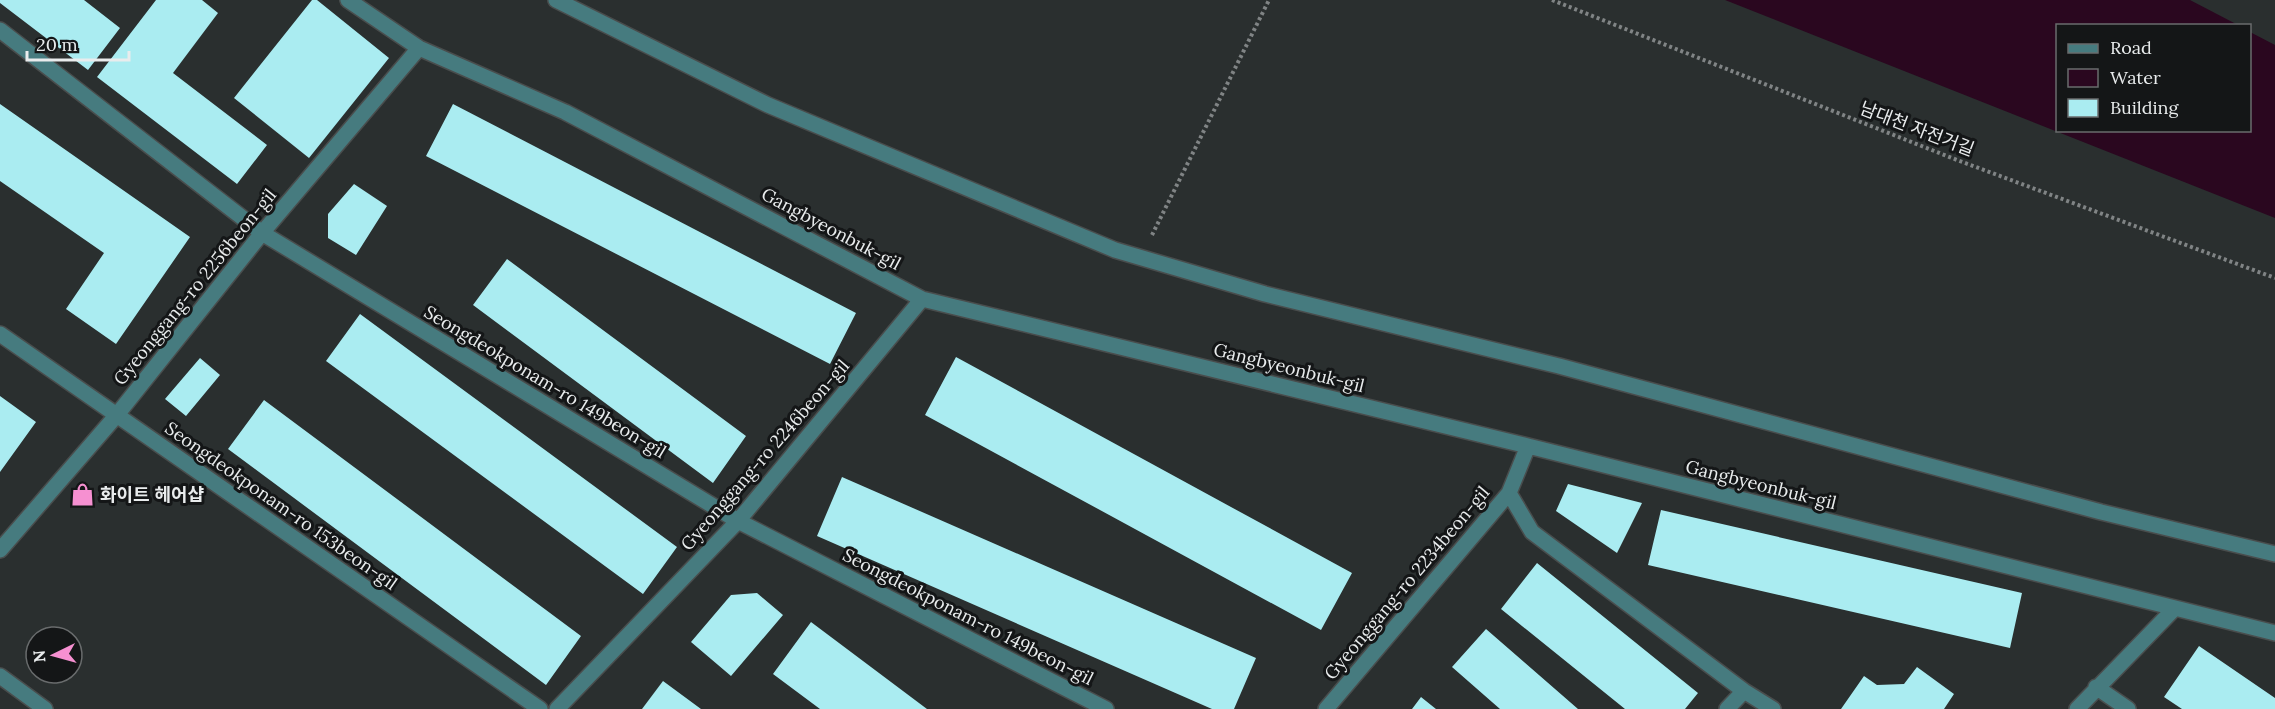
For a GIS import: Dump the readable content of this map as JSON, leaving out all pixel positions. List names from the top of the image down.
{
  "streets": {
    "street": [
      "Gangbyeonbuk-gil",
      "Gyeonggang-ro 2256beon-gil",
      "Seongdeokponam-ro 149beon-gil",
      "Gyeonggang-ro 2246beon-gil",
      "Seongdeokponam-ro 153beon-gil",
      "Gyeonggang-ro 2234beon-gil"
    ],
    "path": ["남대천 자전거길"]
  },
  "crossings": [
    ["Gangbyeonbuk-gil", "Gyeonggang-ro 2256beon-gil"],
    ["Gangbyeonbuk-gil", "Gyeonggang-ro 2246beon-gil"],
    ["Gangbyeonbuk-gil", "Gyeonggang-ro 2234beon-gil"],
    ["Gyeonggang-ro 2256beon-gil", "Seongdeokponam-ro 149beon-gil"],
    ["Gyeonggang-ro 2256beon-gil", "Seongdeokponam-ro 153beon-gil"],
    ["Seongdeokponam-ro 149beon-gil", "Gyeonggang-ro 2246beon-gil"]
  ],
  "places": {
    "shop": ["화이트 헤어샵"]
  },
  "legend": ["Road", "Water", "Building"],
  "scale_bar": "20 m",
  "north": "left"
}
